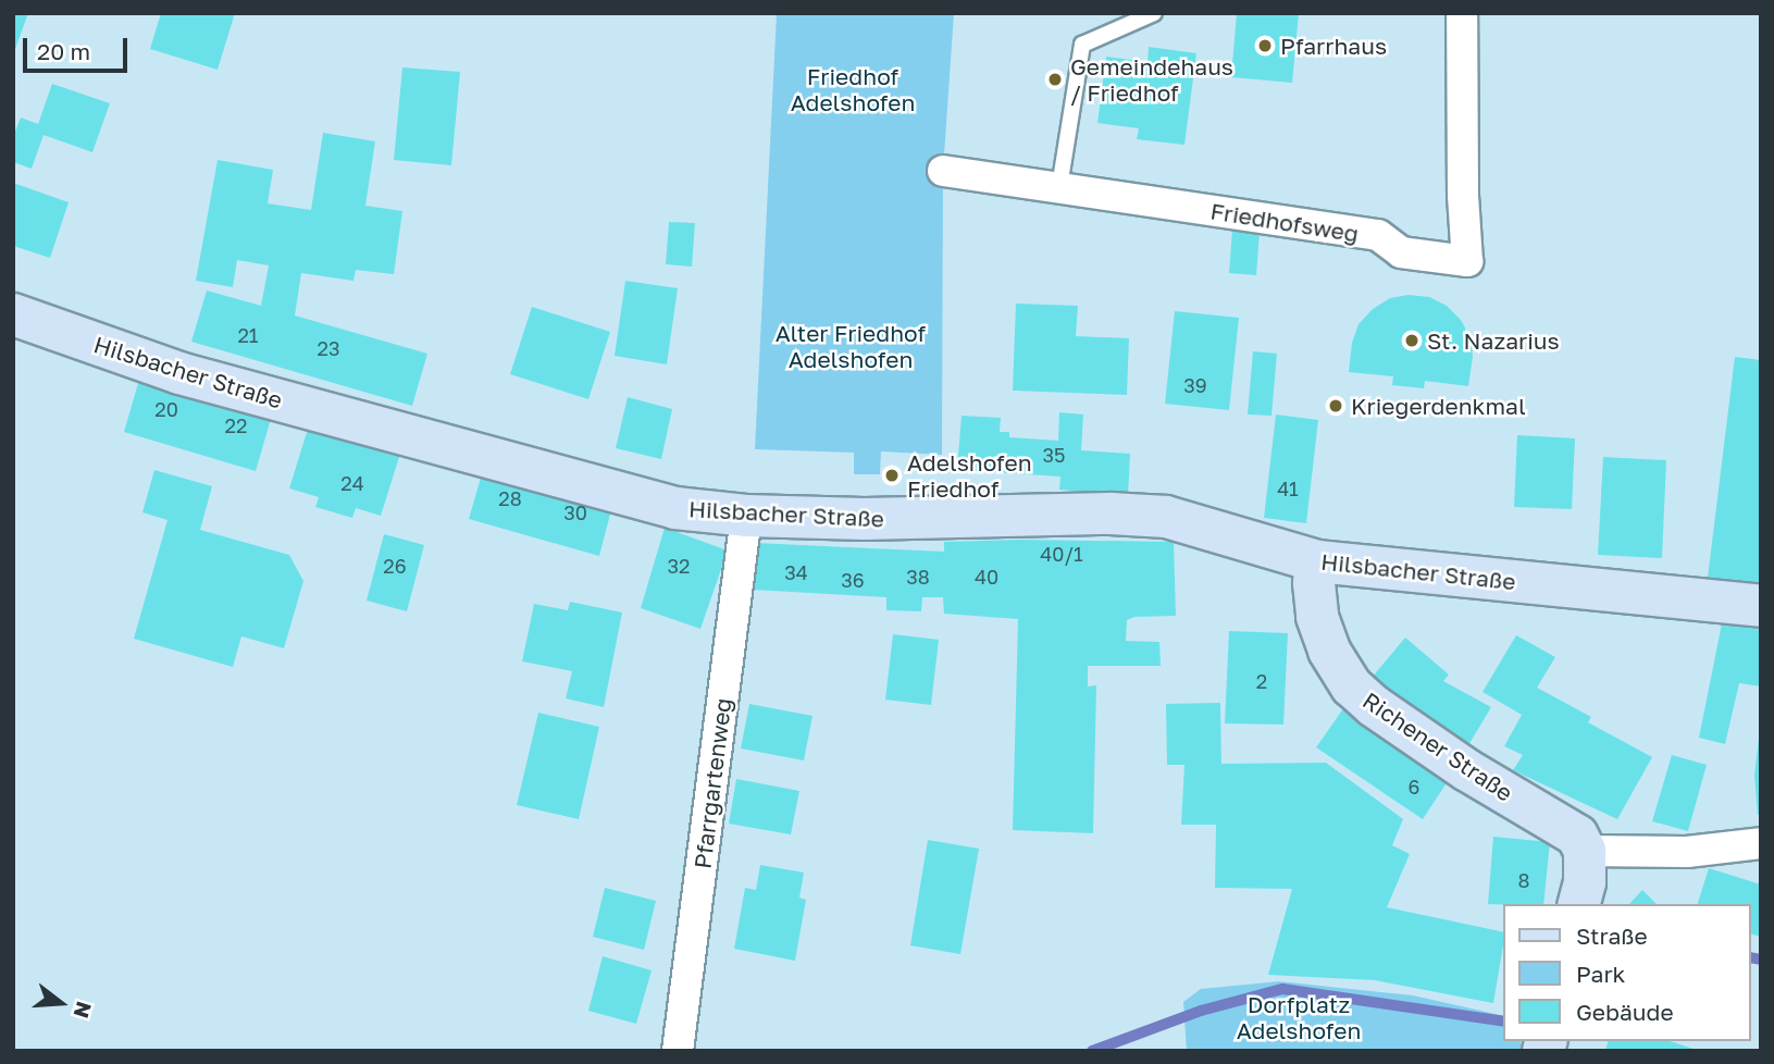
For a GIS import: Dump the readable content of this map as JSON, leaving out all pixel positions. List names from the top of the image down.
{
  "streets": {
    "main road": ["Hilsbacher Straße", "Richener Straße"],
    "street": ["Friedhofsweg", "Pfarrgartenweg"]
  },
  "crossings": [
    ["Hilsbacher Straße", "Richener Straße"],
    ["Hilsbacher Straße", "Pfarrgartenweg"]
  ],
  "parks": ["Friedhof Adelshofen", "Alter Friedhof Adelshofen", "Dorfplatz Adelshofen"],
  "places": [
    "Pfarrhaus",
    "Gemeindehaus / Friedhof",
    "St. Nazarius",
    "Kriegerdenkmal",
    "Adelshofen Friedhof"
  ],
  "house_numbers": [
    "21",
    "23",
    "39",
    "20",
    "22",
    "35",
    "24",
    "41",
    "28",
    "30",
    "40/1",
    "26",
    "32",
    "34",
    "38",
    "40",
    "36",
    "2",
    "6",
    "8"
  ],
  "legend": ["Straße", "Park", "Gebäude"],
  "scale_bar": "20 m",
  "north": "right"
}
